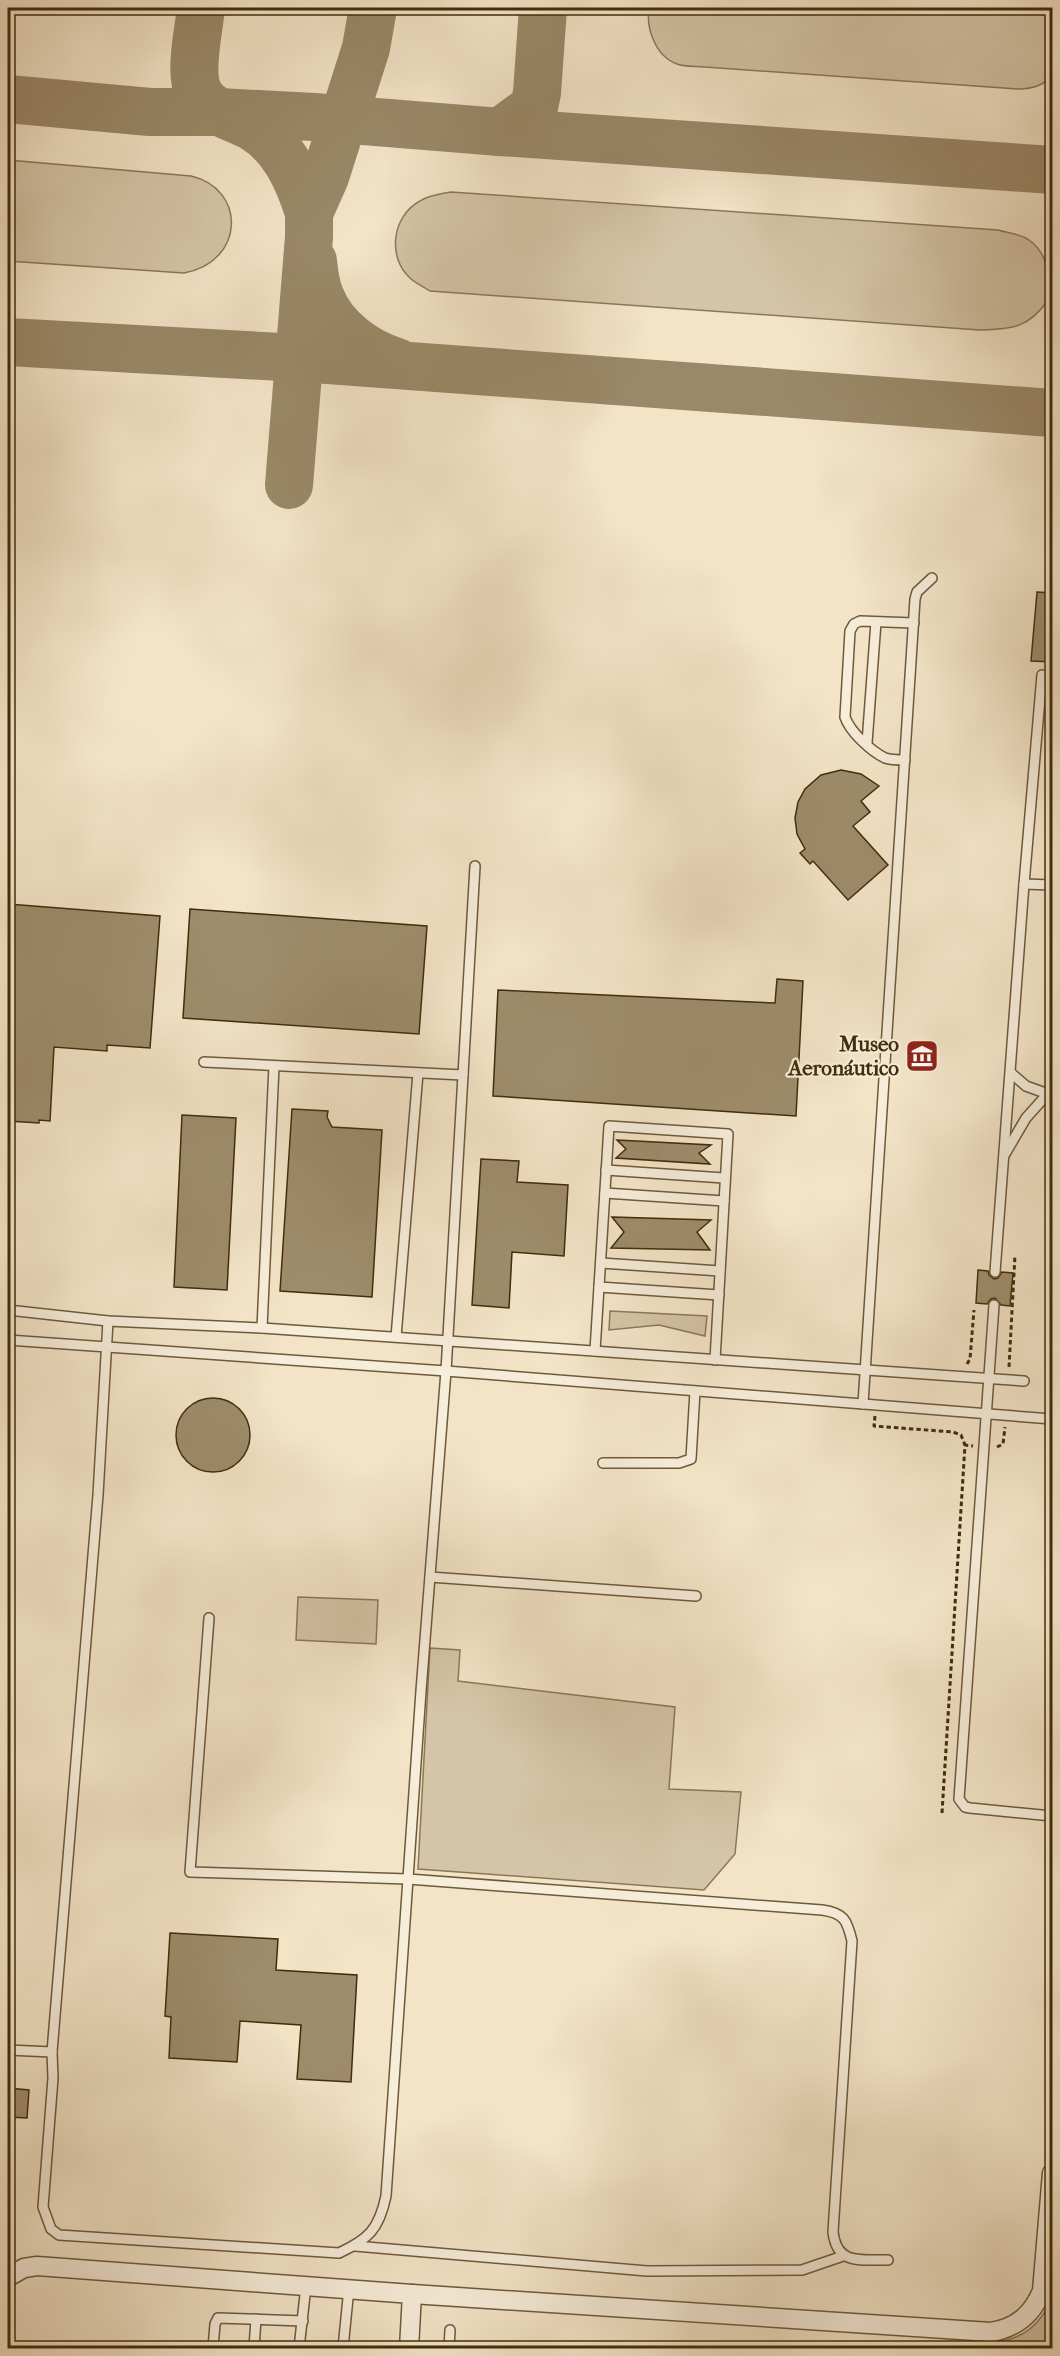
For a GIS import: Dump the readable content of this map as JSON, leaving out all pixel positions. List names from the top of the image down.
{
  "places": {
    "museum": ["Museo Aeronáutico"]
  }
}
